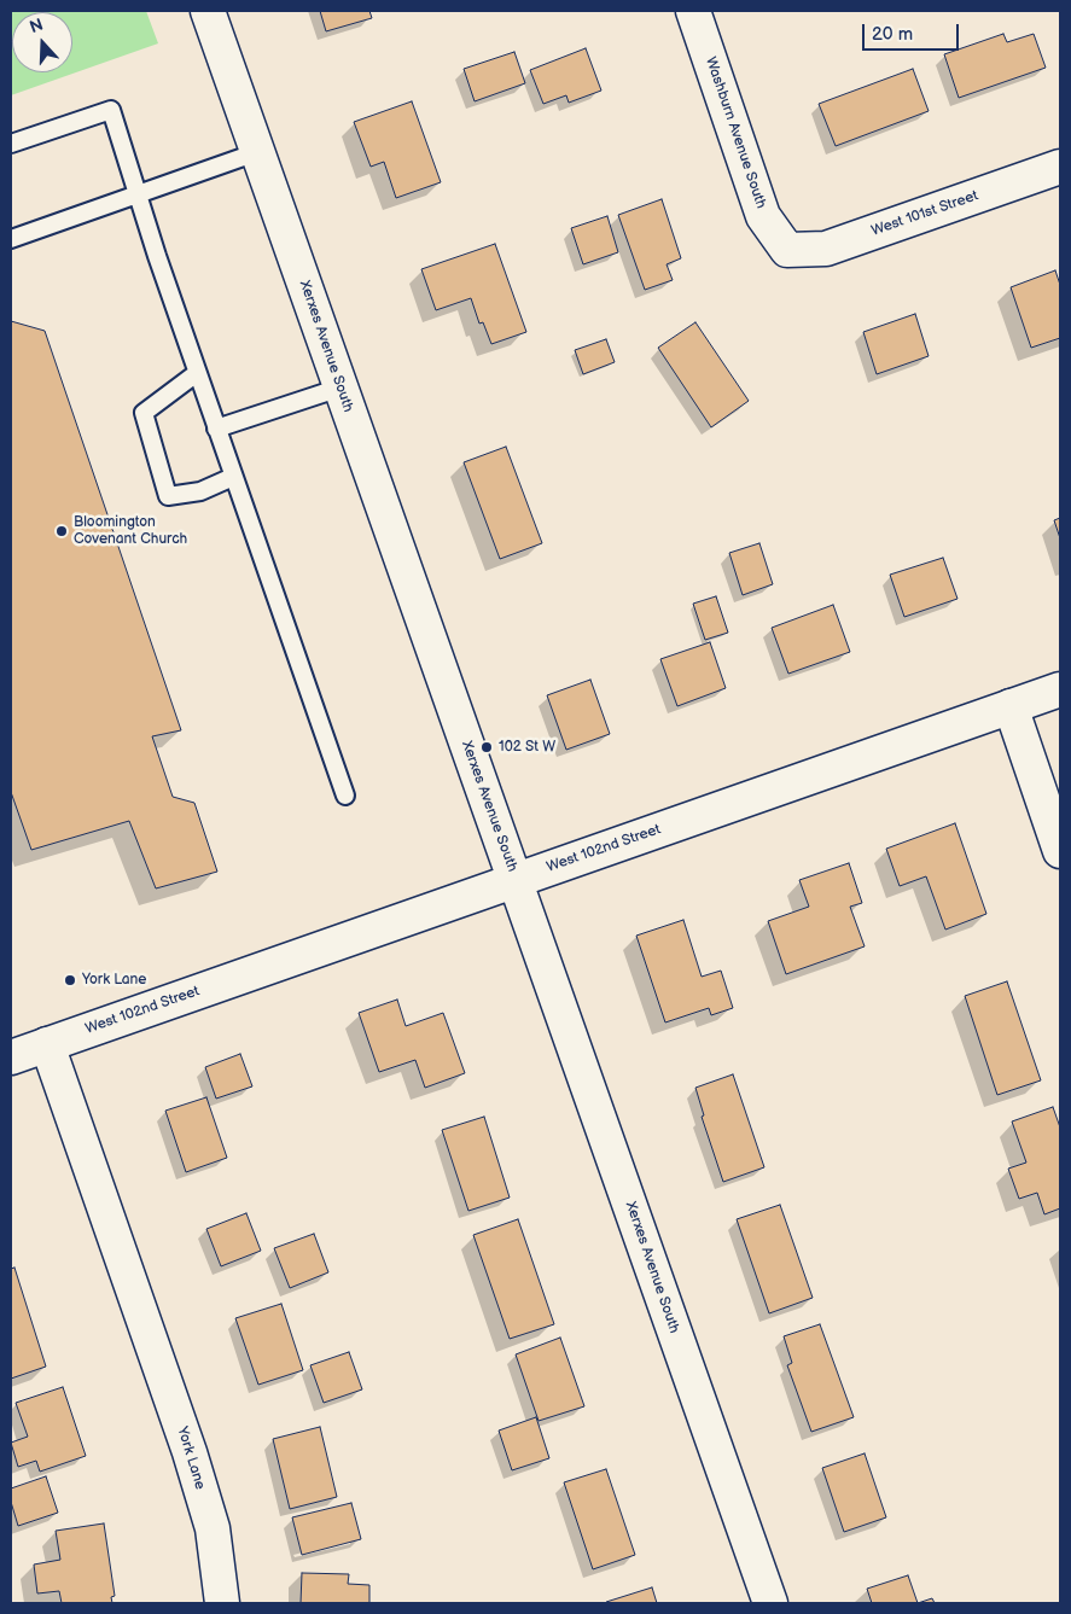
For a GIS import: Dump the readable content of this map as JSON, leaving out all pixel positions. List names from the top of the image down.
{
  "streets": {
    "street": [
      "Washburn Avenue South",
      "West 101st Street",
      "Xerxes Avenue South",
      "West 102nd Street",
      "York Lane"
    ]
  },
  "crossings": [
    ["Washburn Avenue South", "West 101st Street"],
    ["Xerxes Avenue South", "West 102nd Street"],
    ["West 102nd Street", "York Lane"]
  ],
  "places": ["Bloomington Covenant Church", "102 St W", "York Lane"],
  "scale_bar": "20 m",
  "north": "top"
}
